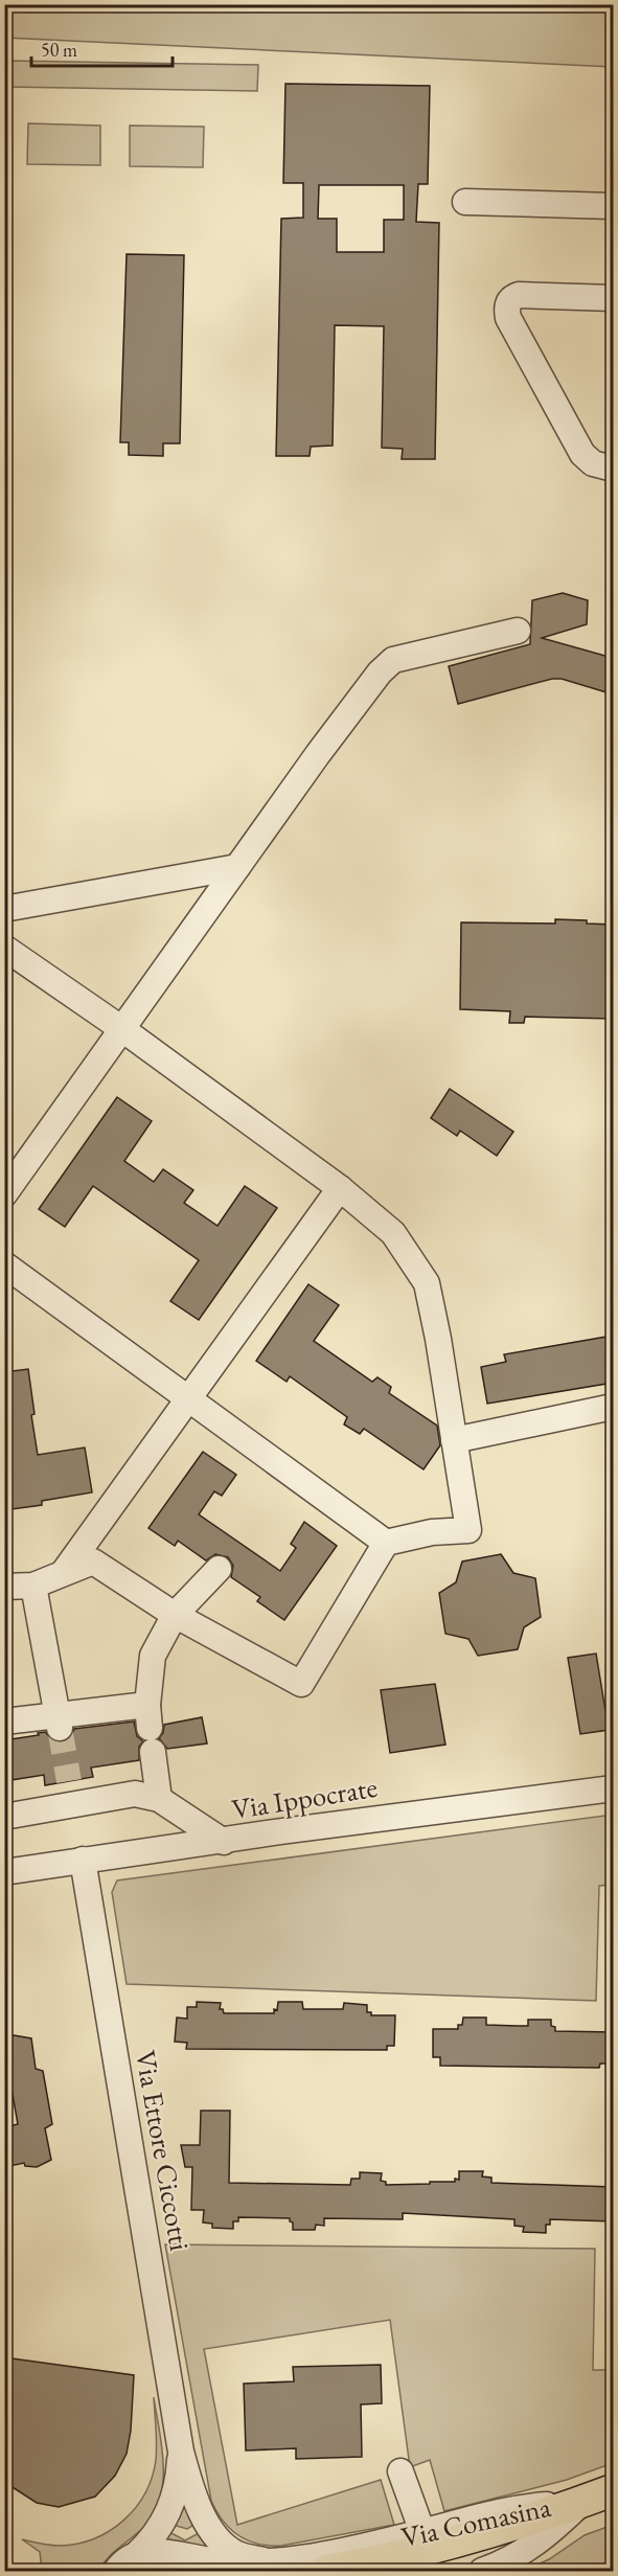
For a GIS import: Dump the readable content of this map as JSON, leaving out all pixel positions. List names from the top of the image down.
{
  "streets": {
    "main road": ["Via Comasina"],
    "street": ["Via Ippocrate", "Via Ettore Ciccotti"]
  },
  "crossings": [
    ["Via Ippocrate", "Via Ettore Ciccotti"],
    ["Via Ettore Ciccotti", "Via Comasina"]
  ],
  "scale_bar": "50 m"
}
